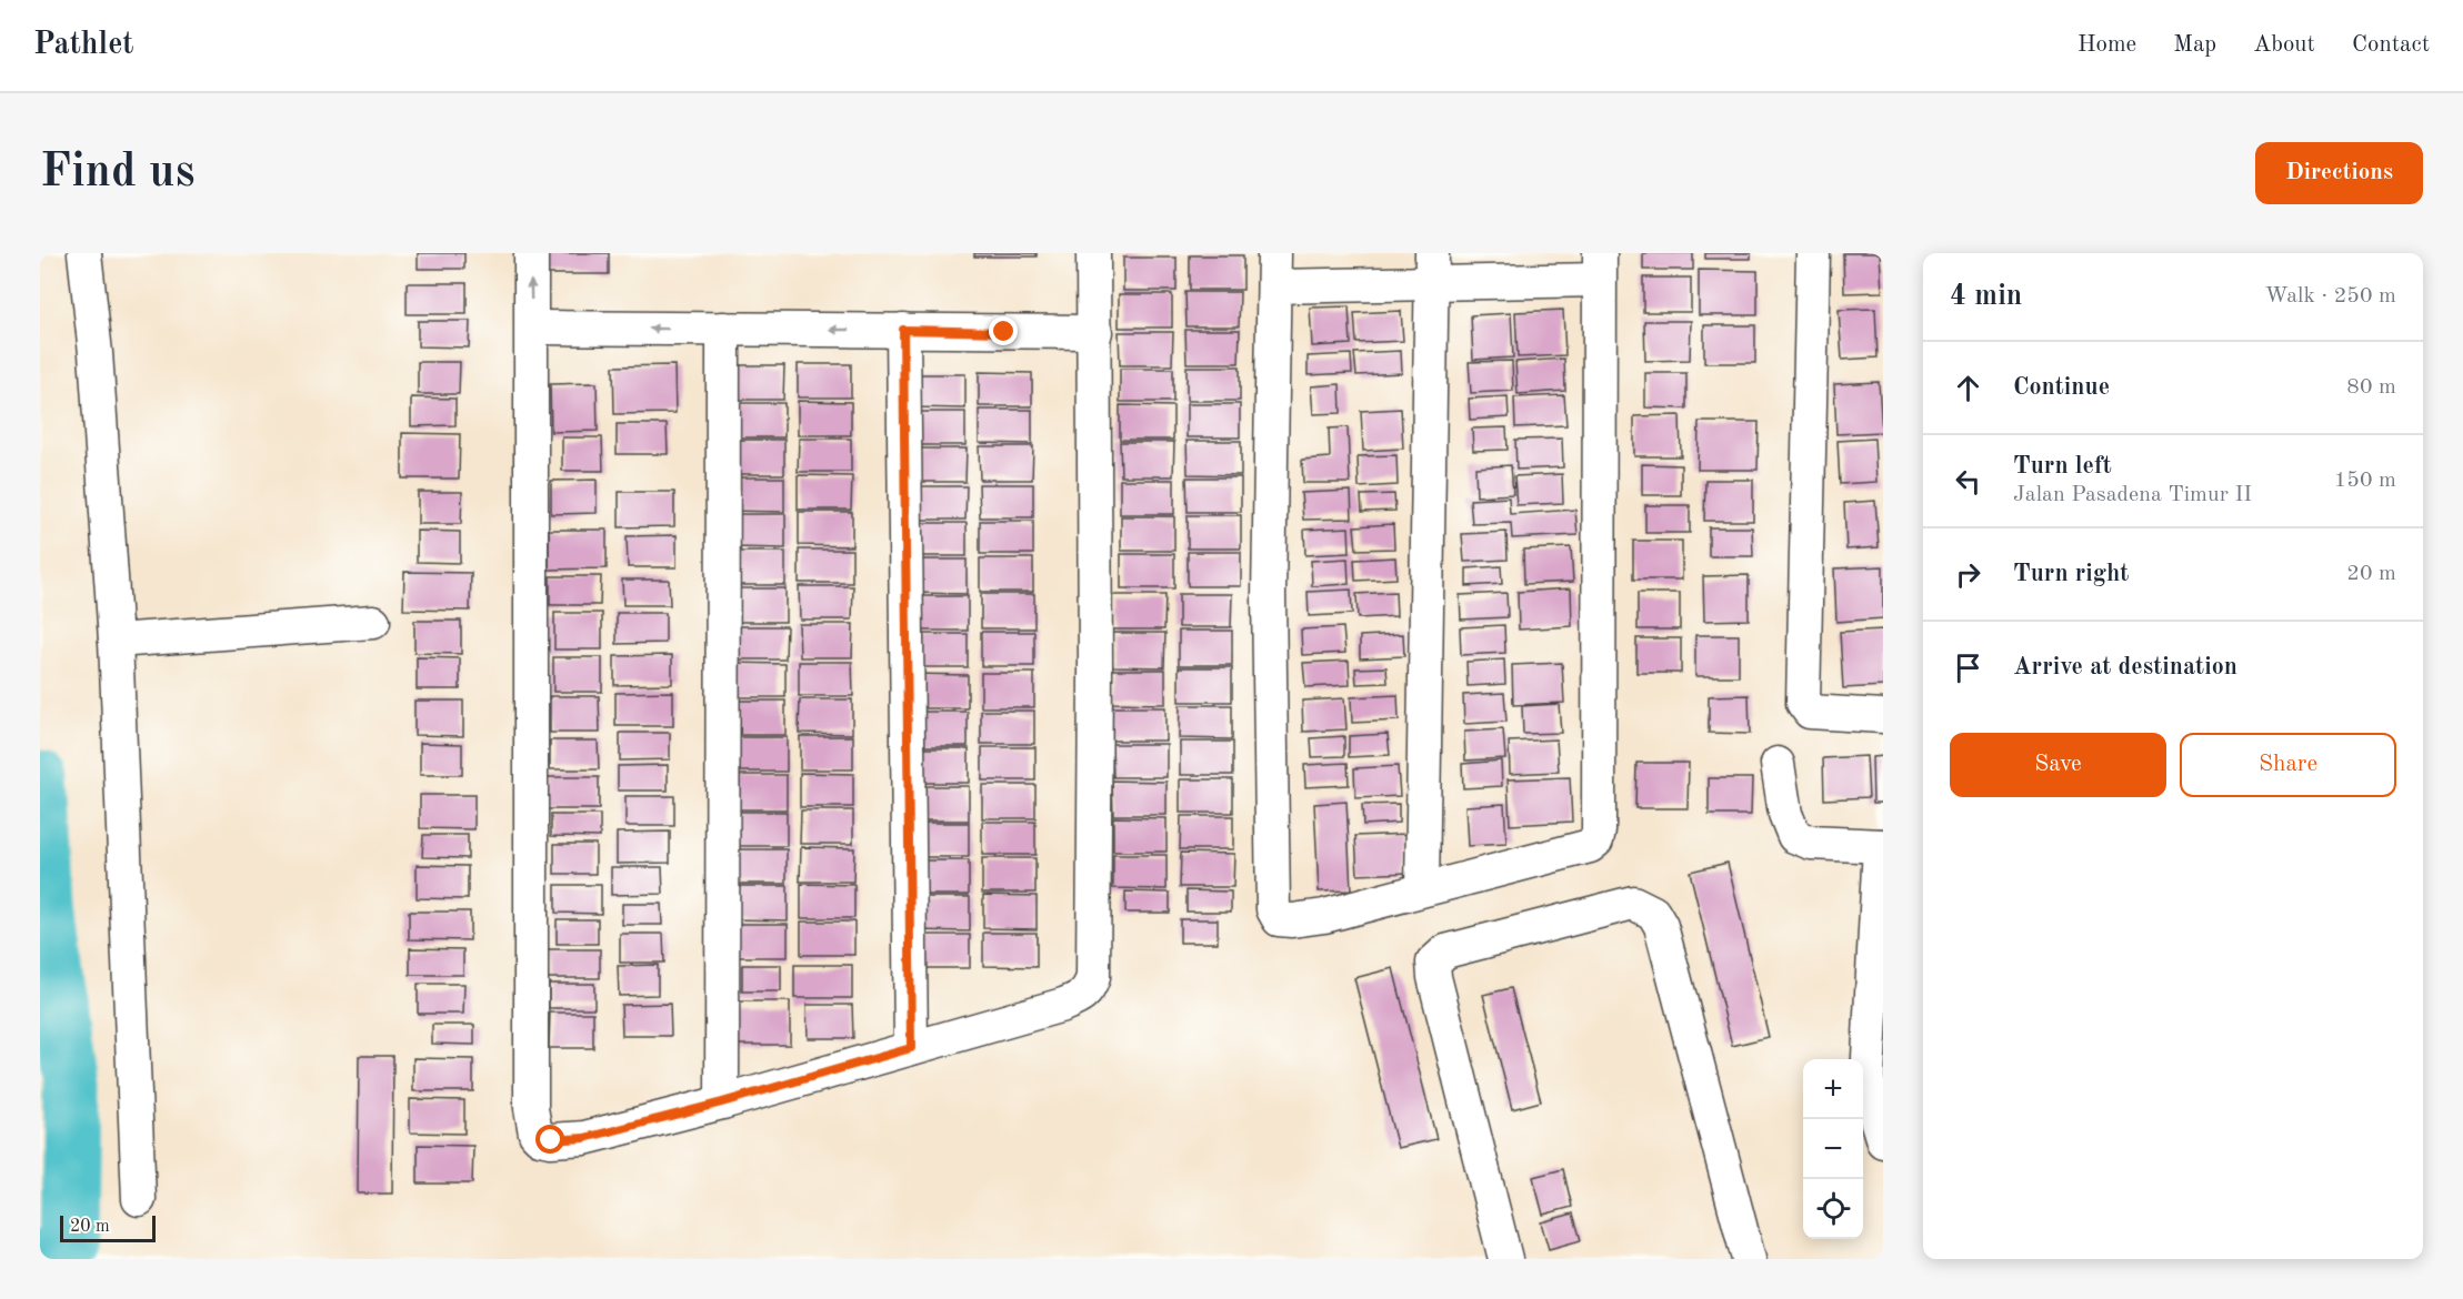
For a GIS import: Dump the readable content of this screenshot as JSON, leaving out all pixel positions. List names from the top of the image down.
{
  "scale_bar": "20 m",
  "page": {
    "header": "Pathlet",
    "nav": [
      "Home",
      "Map",
      "About",
      "Contact"
    ],
    "buttons": [
      "Directions",
      ["Save", "Share"]
    ],
    "title": "Find us",
    "heading": ["4 min", "Walk · 250 m"],
    "list": [
      ["Continue", "80 m"],
      ["Turn left", "Jalan Pasadena Timur II", "150 m"],
      ["Turn right", "20 m"],
      "Arrive at destination"
    ],
    "map_buttons": ["+", "−"],
    "scale": "20 m"
  }
}
